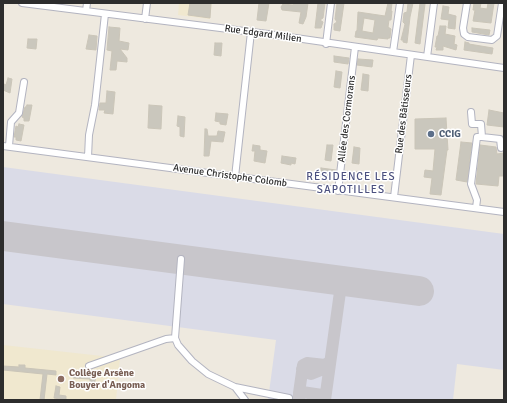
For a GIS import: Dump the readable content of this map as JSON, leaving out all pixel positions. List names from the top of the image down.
{
  "streets": {
    "street": [
      "Rue Edgard Milien",
      "Rue des Bâtisseurs",
      "Allée des Cormorans",
      "Avenue Christophe Colomb"
    ]
  },
  "crossings": [
    ["Rue Edgard Milien", "Rue des Bâtisseurs"],
    ["Rue Edgard Milien", "Allée des Cormorans"],
    ["Rue des Bâtisseurs", "Avenue Christophe Colomb"],
    ["Allée des Cormorans", "Avenue Christophe Colomb"]
  ],
  "districts": ["RÉSIDENCE LES SAPOTILLES"],
  "places": ["CCIG", "Collège Arsène Bouyer d'Angoma"]
}
